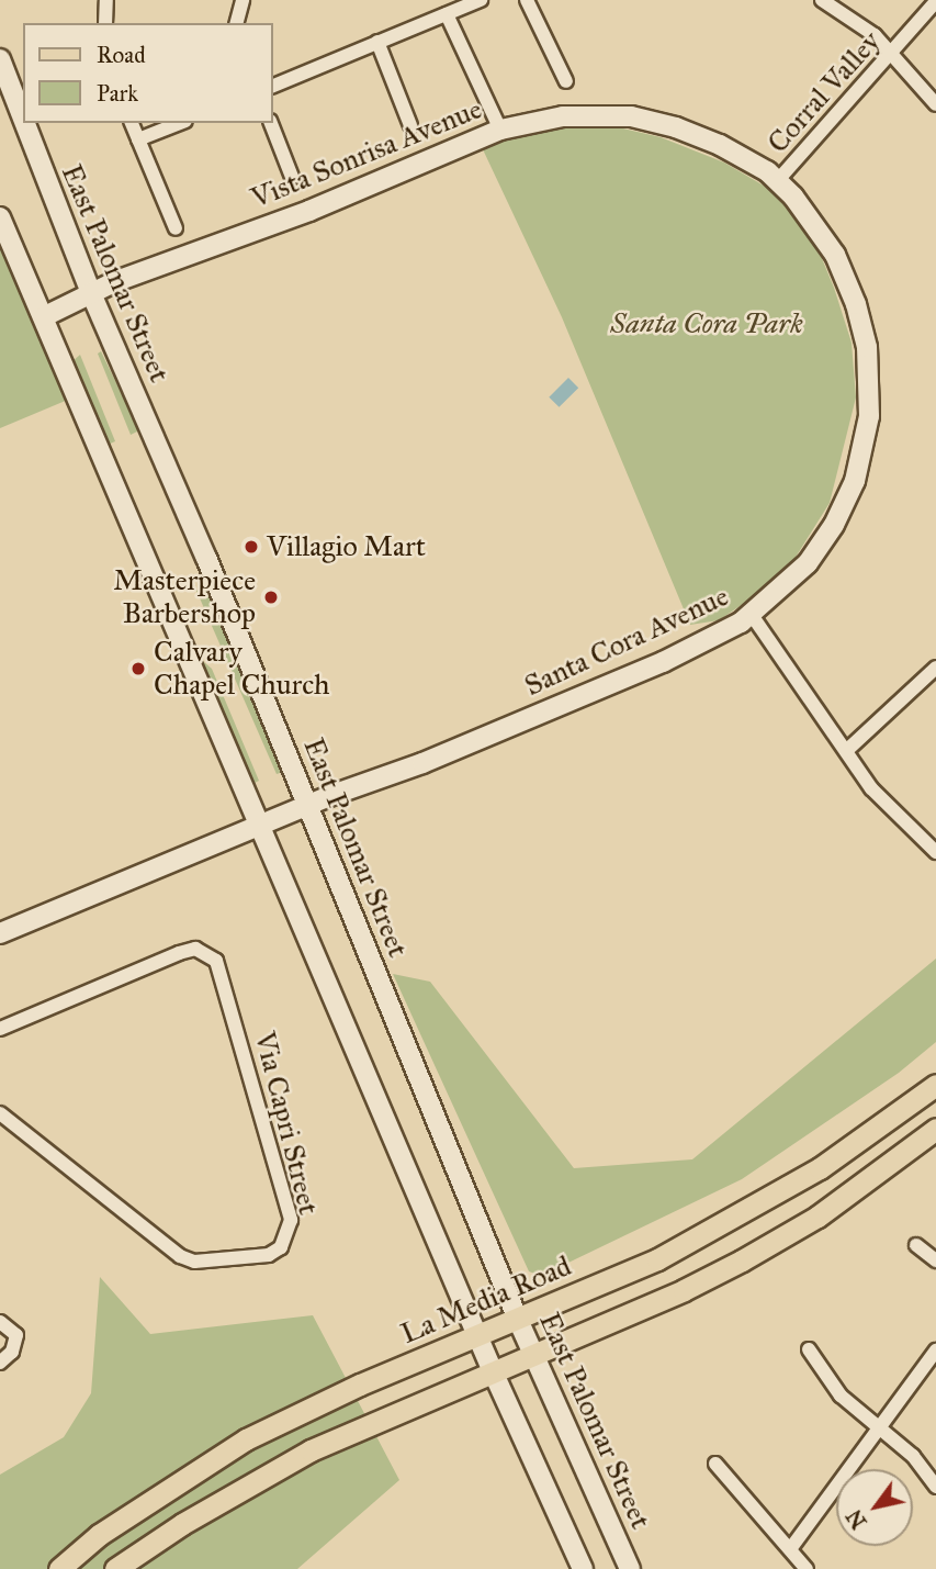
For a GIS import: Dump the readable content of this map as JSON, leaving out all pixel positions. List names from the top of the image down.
{
  "streets": {
    "main road": [
      "Vista Sonrisa Avenue",
      "East Palomar Street",
      "Santa Cora Avenue",
      "La Media Road"
    ],
    "street": ["Corral Valley", "Via Capri Street"]
  },
  "crossings": [
    ["Corral Valley", "Santa Cora Avenue"],
    ["Vista Sonrisa Avenue", "East Palomar Street"],
    ["Vista Sonrisa Avenue", "Santa Cora Avenue"],
    ["East Palomar Street", "Santa Cora Avenue"],
    ["East Palomar Street", "La Media Road"]
  ],
  "parks": ["Santa Cora Park"],
  "places": ["Villagio Mart", "Masterpiece Barbershop", "Calvary Chapel Church"],
  "legend": ["Road", "Park"],
  "north": "bottom left"
}
